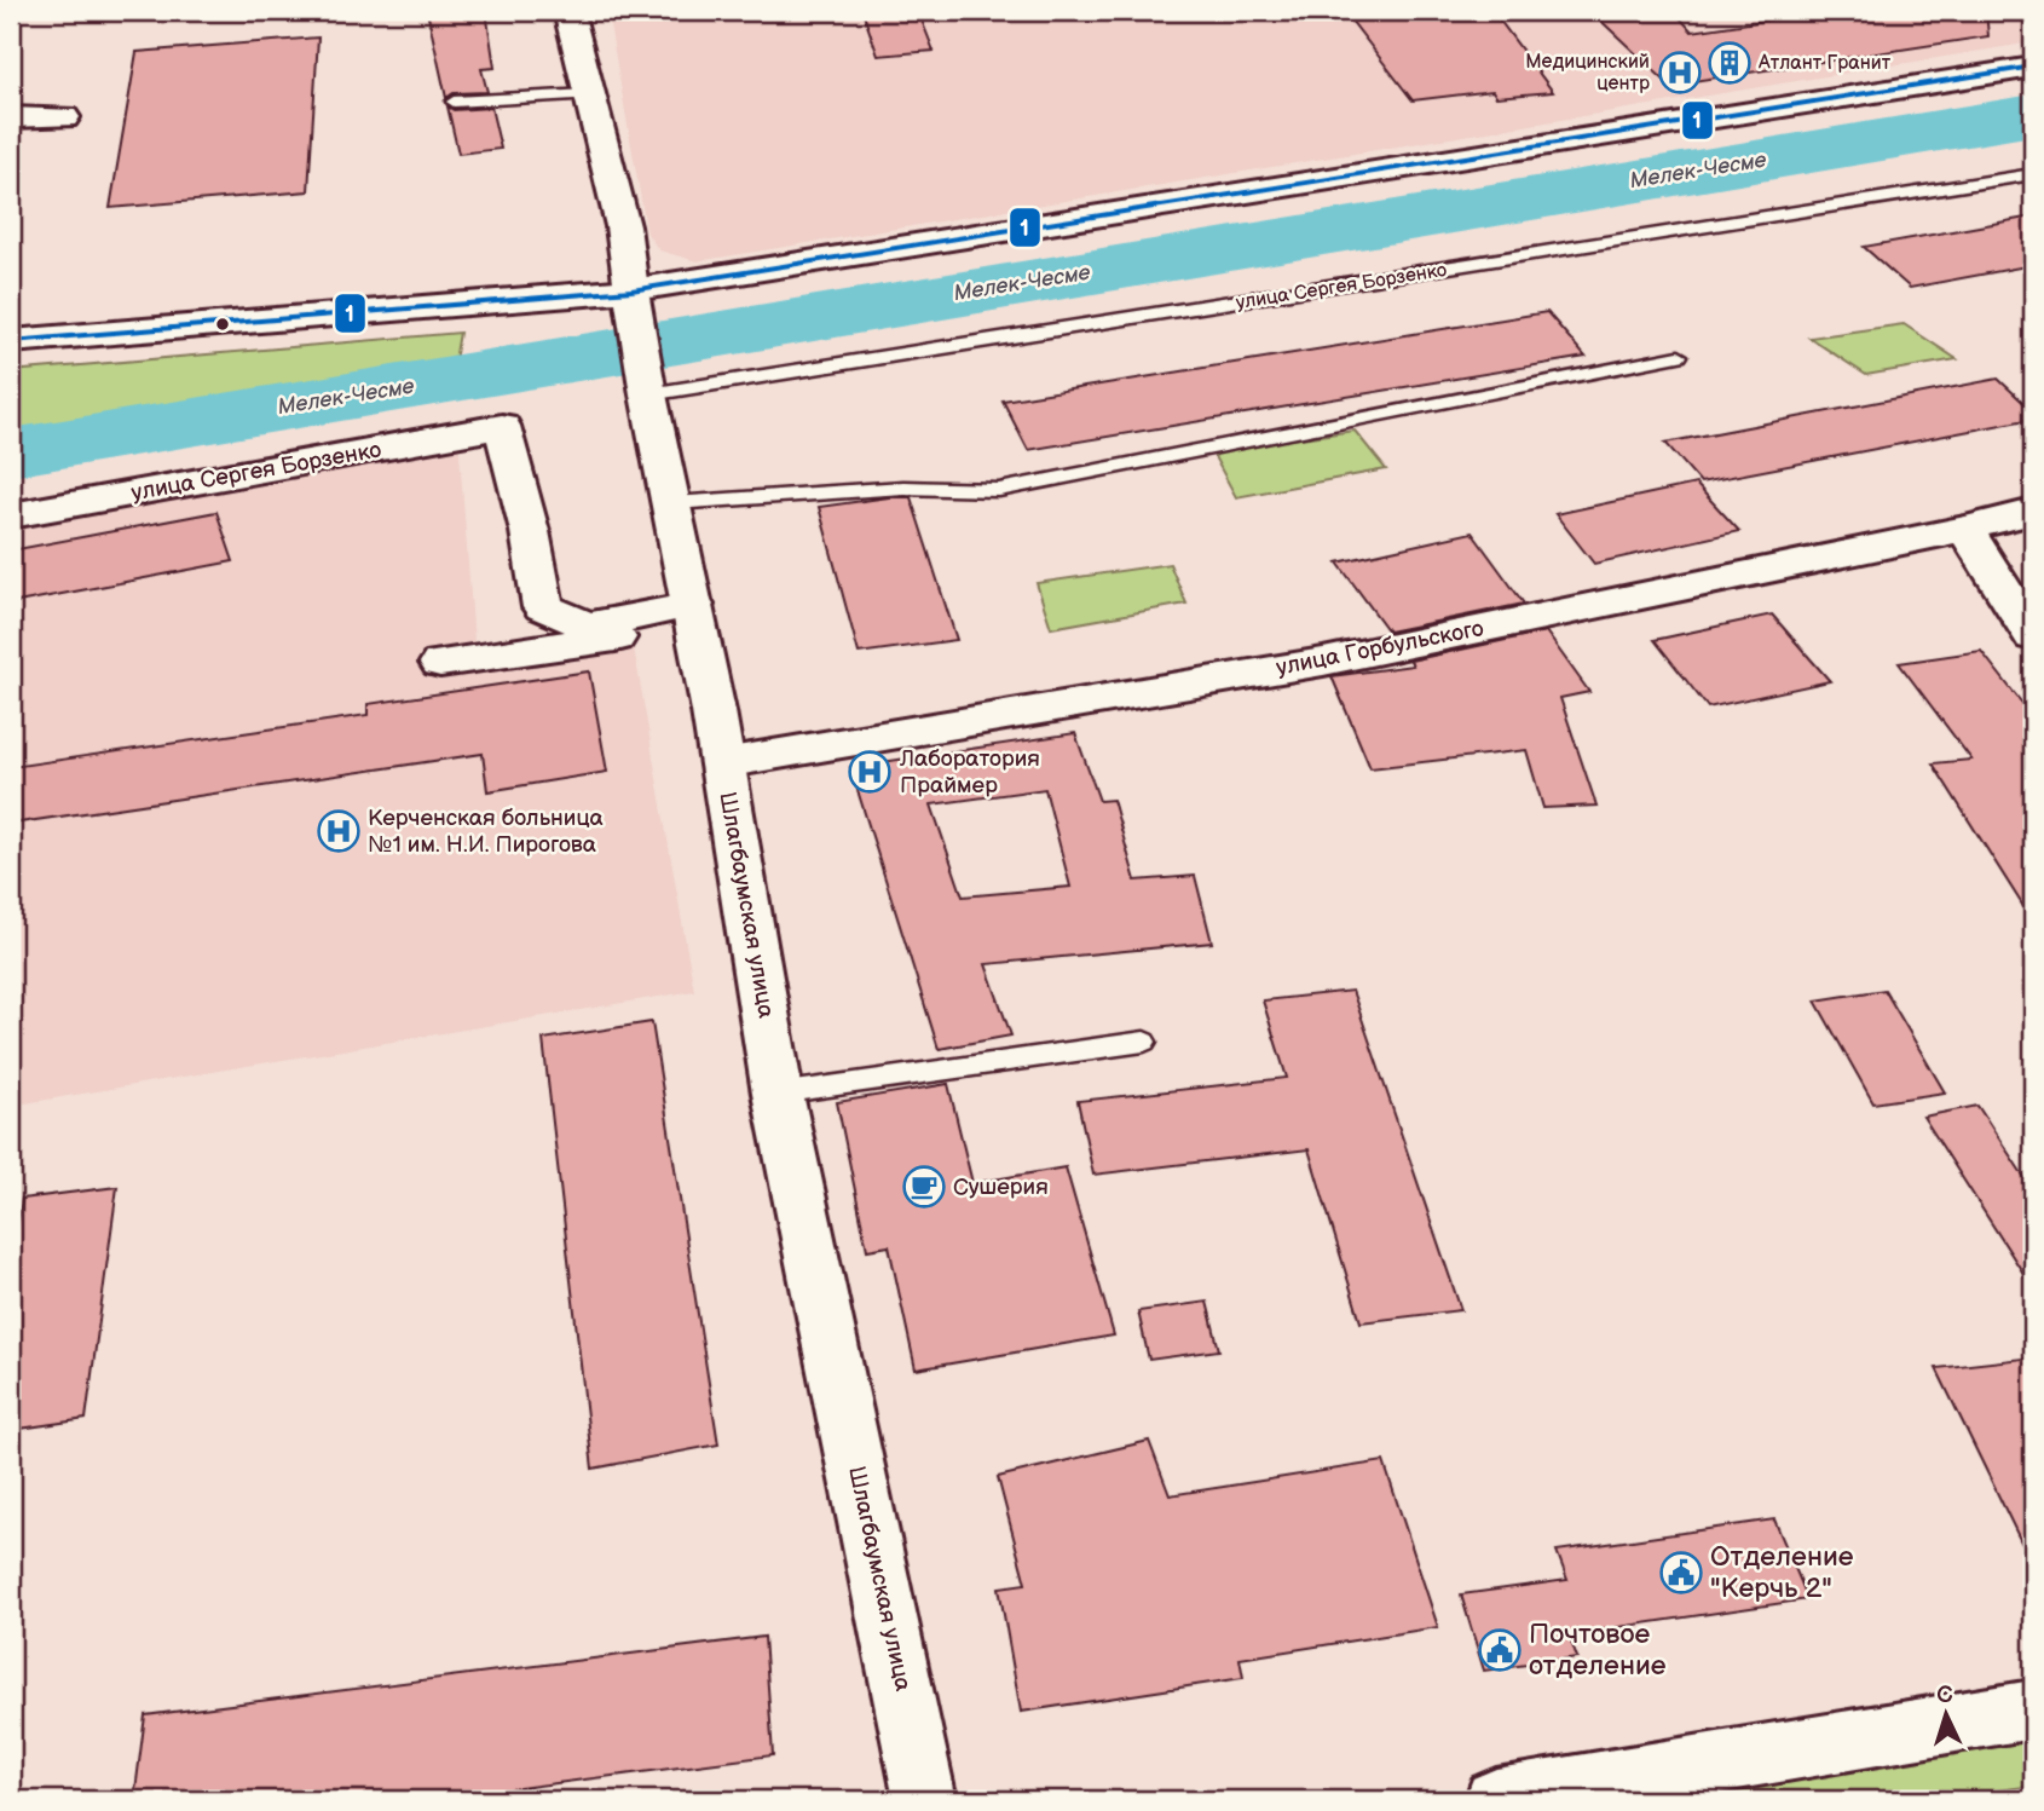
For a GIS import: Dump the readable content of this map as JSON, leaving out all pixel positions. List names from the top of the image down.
{
  "streets": {
    "street": ["улица Сергея Борзенко", "улица Горбульского", "Шлагбаумская улица"]
  },
  "crossings": [
    ["улица Сергея Борзенко", "Шлагбаумская улица"],
    ["улица Горбульского", "Шлагбаумская улица"]
  ],
  "water": ["Мелек-Чесме"],
  "places": {
    "building": ["Атлант Гранит"],
    "hospital": ["Медицинский центр", "Лаборатория Праймер", "Керченская больница №1 им. Н.И. Пирогова"],
    "cafe": ["Сушерия"],
    "public building": ["Отделение \"Керчь 2\"", "Почтовое отделение"]
  },
  "lines": ["transit line 1"],
  "north": "top"
}
